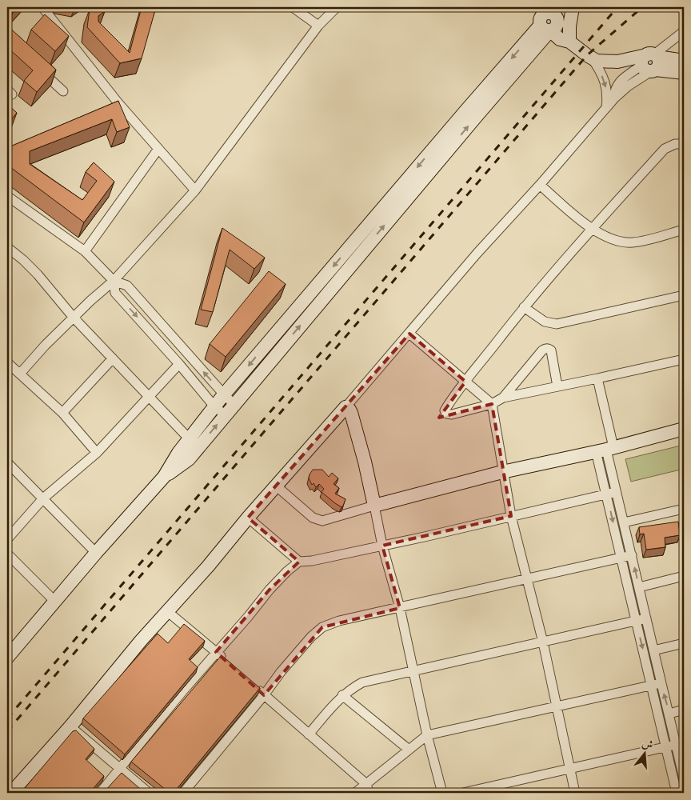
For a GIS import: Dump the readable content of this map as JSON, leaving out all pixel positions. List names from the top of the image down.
{
  "north": "top"
}
